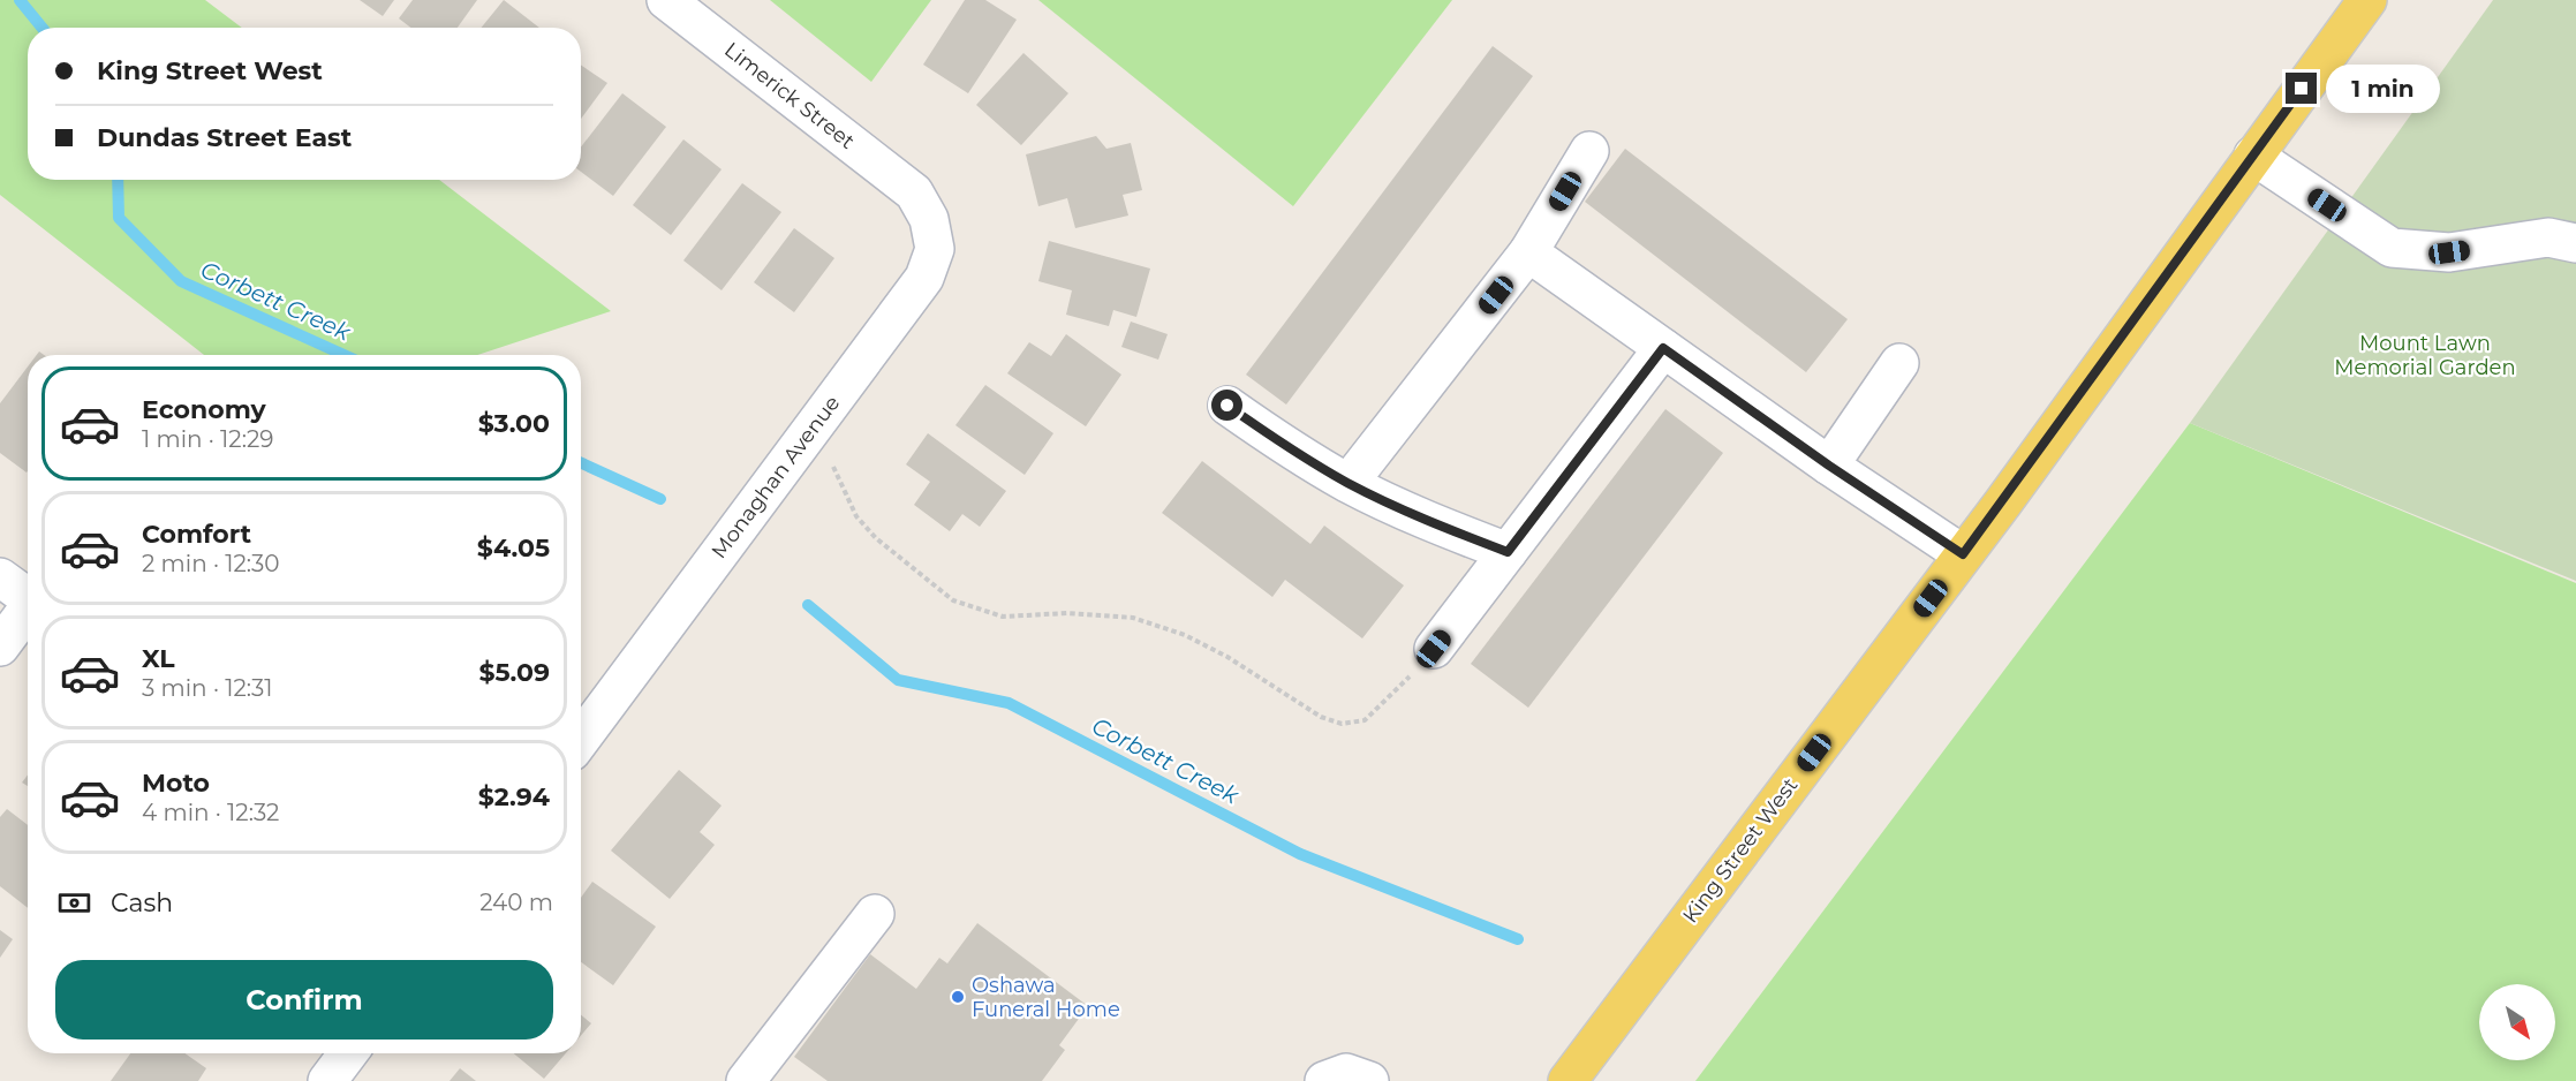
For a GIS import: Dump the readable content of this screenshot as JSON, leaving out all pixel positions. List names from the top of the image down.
{
  "streets": {
    "main road": ["King Street West"],
    "street": ["Limerick Street", "Monaghan Avenue"]
  },
  "crossings": [
    ["Limerick Street", "Monaghan Avenue"]
  ],
  "water": ["Corbett Creek"],
  "parks": ["Mount Lawn Memorial Garden"],
  "places": ["Oshawa Funeral Home"],
  "north": "bottom right",
  "page": {
    "banner": ["King Street West", "Dundas Street East"],
    "bubble": "1 min",
    "list": [
      {
        "name": "Economy",
        "note": "1 min · 12:29",
        "value": "$3.00"
      },
      {
        "name": "Comfort",
        "note": "2 min · 12:30",
        "value": "$4.05"
      },
      {
        "name": "XL",
        "note": "3 min · 12:31",
        "value": "$5.09"
      },
      {
        "name": "Moto",
        "note": "4 min · 12:32",
        "value": "$2.94"
      }
    ],
    "pay": ["Cash", "240 m"],
    "buttons": "Confirm"
  }
}
